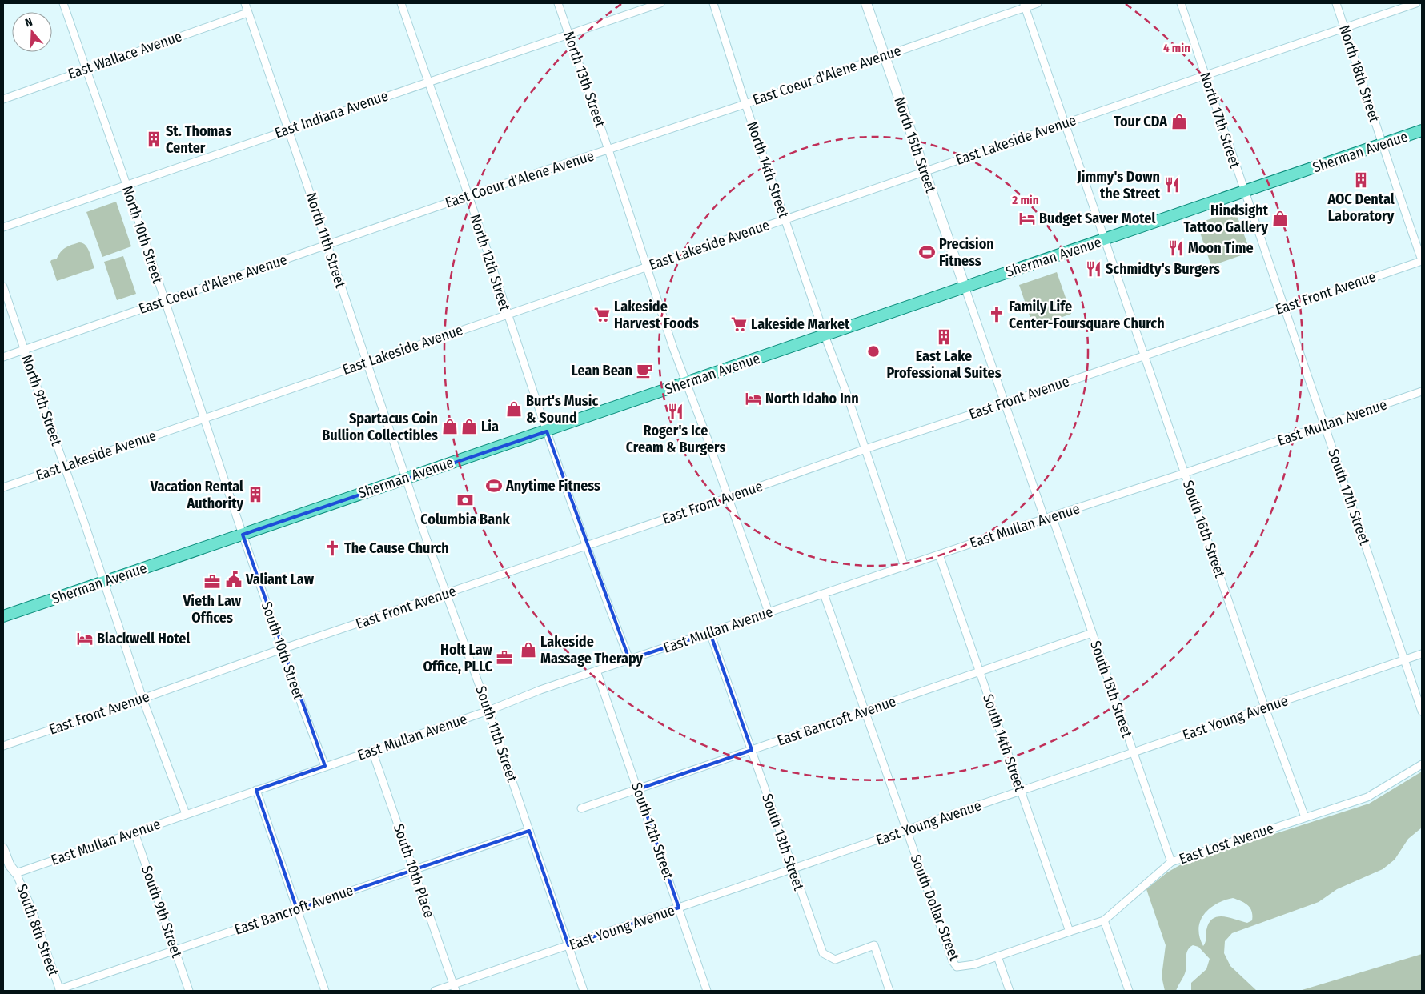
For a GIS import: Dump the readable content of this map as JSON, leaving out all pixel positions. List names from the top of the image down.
{
  "streets": {
    "main road": ["North 15th Street", "Sherman Avenue"],
    "street": [
      "East Wallace Avenue",
      "North 18th Street",
      "East Coeur d'Alene Avenue",
      "North 13th Street",
      "East Indiana Avenue",
      "North 17th Street",
      "East Lakeside Avenue",
      "North 14th Street",
      "North 10th Street",
      "North 11th Street",
      "North 12th Street",
      "East Front Avenue",
      "North 9th Street",
      "East Mullan Avenue",
      "South 17th Street",
      "South 16th Street",
      "South 10th Street",
      "South 15th Street",
      "East Young Avenue",
      "East Bancroft Avenue",
      "South 11th Street",
      "South 14th Street",
      "South 12th Street",
      "South 13th Street",
      "East Lost Avenue",
      "South 10th Place",
      "South Dollar Street",
      "South 9th Street",
      "South 8th Street"
    ]
  },
  "crossings": [
    ["East Wallace Avenue", "North 10th Street"],
    ["East Wallace Avenue", "North 11th Street"],
    ["North 18th Street", "East Lakeside Avenue"],
    ["North 18th Street", "Sherman Avenue"],
    ["North 18th Street", "East Front Avenue"],
    ["East Coeur d'Alene Avenue", "North 13th Street"],
    ["East Coeur d'Alene Avenue", "North 15th Street"],
    ["East Coeur d'Alene Avenue", "North 14th Street"],
    ["East Coeur d'Alene Avenue", "North 10th Street"],
    ["East Coeur d'Alene Avenue", "North 11th Street"],
    ["East Coeur d'Alene Avenue", "North 12th Street"],
    ["East Coeur d'Alene Avenue", "North 9th Street"],
    ["East Coeur d'Alene Avenue", "South 16th Street"],
    ["North 13th Street", "East Indiana Avenue"],
    ["North 13th Street", "East Lakeside Avenue"],
    ["North 13th Street", "Sherman Avenue"],
    ["East Indiana Avenue", "North 10th Street"],
    ["East Indiana Avenue", "North 11th Street"],
    ["East Indiana Avenue", "North 12th Street"],
    ["North 17th Street", "East Lakeside Avenue"],
    ["North 17th Street", "Sherman Avenue"],
    ["North 17th Street", "South 17th Street"],
    ["East Lakeside Avenue", "North 15th Street"],
    ["East Lakeside Avenue", "North 14th Street"],
    ["East Lakeside Avenue", "North 10th Street"],
    ["East Lakeside Avenue", "North 11th Street"],
    ["East Lakeside Avenue", "North 12th Street"],
    ["East Lakeside Avenue", "North 9th Street"],
    ["East Lakeside Avenue", "South 16th Street"],
    ["North 15th Street", "Sherman Avenue"],
    ["Sherman Avenue", "North 14th Street"],
    ["Sherman Avenue", "North 10th Street"],
    ["Sherman Avenue", "North 11th Street"],
    ["Sherman Avenue", "North 12th Street"],
    ["Sherman Avenue", "North 9th Street"],
    ["Sherman Avenue", "South 17th Street"],
    ["Sherman Avenue", "South 16th Street"],
    ["Sherman Avenue", "South 10th Street"],
    ["Sherman Avenue", "South 11th Street"],
    ["North 10th Street", "South 10th Street"],
    ["North 11th Street", "South 11th Street"],
    ["East Front Avenue", "South 17th Street"],
    ["East Front Avenue", "South 16th Street"],
    ["East Front Avenue", "South 10th Street"],
    ["East Front Avenue", "South 11th Street"],
    ["East Mullan Avenue", "South 17th Street"],
    ["East Mullan Avenue", "South 16th Street"],
    ["East Mullan Avenue", "South 10th Street"],
    ["East Mullan Avenue", "South 15th Street"],
    ["East Mullan Avenue", "South 11th Street"],
    ["East Mullan Avenue", "South 14th Street"],
    ["East Mullan Avenue", "South 12th Street"],
    ["East Mullan Avenue", "South 13th Street"],
    ["East Mullan Avenue", "South 10th Place"],
    ["East Mullan Avenue", "South Dollar Street"],
    ["East Mullan Avenue", "South 9th Street"],
    ["East Mullan Avenue", "South 8th Street"],
    ["South 17th Street", "East Young Avenue"],
    ["South 16th Street", "East Young Avenue"],
    ["South 16th Street", "East Lost Avenue"],
    ["South 15th Street", "East Young Avenue"],
    ["South 15th Street", "East Bancroft Avenue"],
    ["South 15th Street", "East Lost Avenue"],
    ["East Young Avenue", "South 11th Street"],
    ["East Young Avenue", "South 14th Street"],
    ["East Young Avenue", "South 12th Street"],
    ["East Young Avenue", "South 13th Street"],
    ["East Young Avenue", "South 10th Place"],
    ["East Young Avenue", "South Dollar Street"],
    ["East Bancroft Avenue", "South 11th Street"],
    ["East Bancroft Avenue", "South 14th Street"],
    ["East Bancroft Avenue", "South 12th Street"],
    ["East Bancroft Avenue", "South 13th Street"],
    ["East Bancroft Avenue", "South 10th Place"],
    ["East Bancroft Avenue", "South Dollar Street"],
    ["East Bancroft Avenue", "South 9th Street"],
    ["East Bancroft Avenue", "South 8th Street"],
    ["South 14th Street", "East Lost Avenue"],
    ["East Lost Avenue", "South Dollar Street"]
  ],
  "places": {
    "shop": [
      "Tour CDA",
      "Hindsight Tattoo Gallery",
      "Burt's Music & Sound",
      "Spartacus Coin Bullion Collectibles",
      "Lia",
      "Lakeside Massage Therapy"
    ],
    "building": [
      "St. Thomas Center",
      "AOC Dental Laboratory",
      "East Lake Professional Suites",
      "Vacation Rental Authority"
    ],
    "restaurant": [
      "Jimmy's Down the Street",
      "Moon Time",
      "Schmidty's Burgers",
      "Roger's Ice Cream & Burgers"
    ],
    "hotel": ["Budget Saver Motel", "North Idaho Inn", "Blackwell Hotel"],
    "sports": ["Precision Fitness", "Anytime Fitness"],
    "supermarket": ["Lakeside Harvest Foods", "Lakeside Market"],
    "church": ["Family Life Center-Foursquare Church", "The Cause Church"],
    "cafe": ["Lean Bean"],
    "bank": ["Columbia Bank"],
    "public building": ["Valiant Law"],
    "office": ["Vieth Law Offices", "Holt Law Office, PLLC"]
  },
  "north": "top",
  "rings": ["4 min", "2 min"]
}
